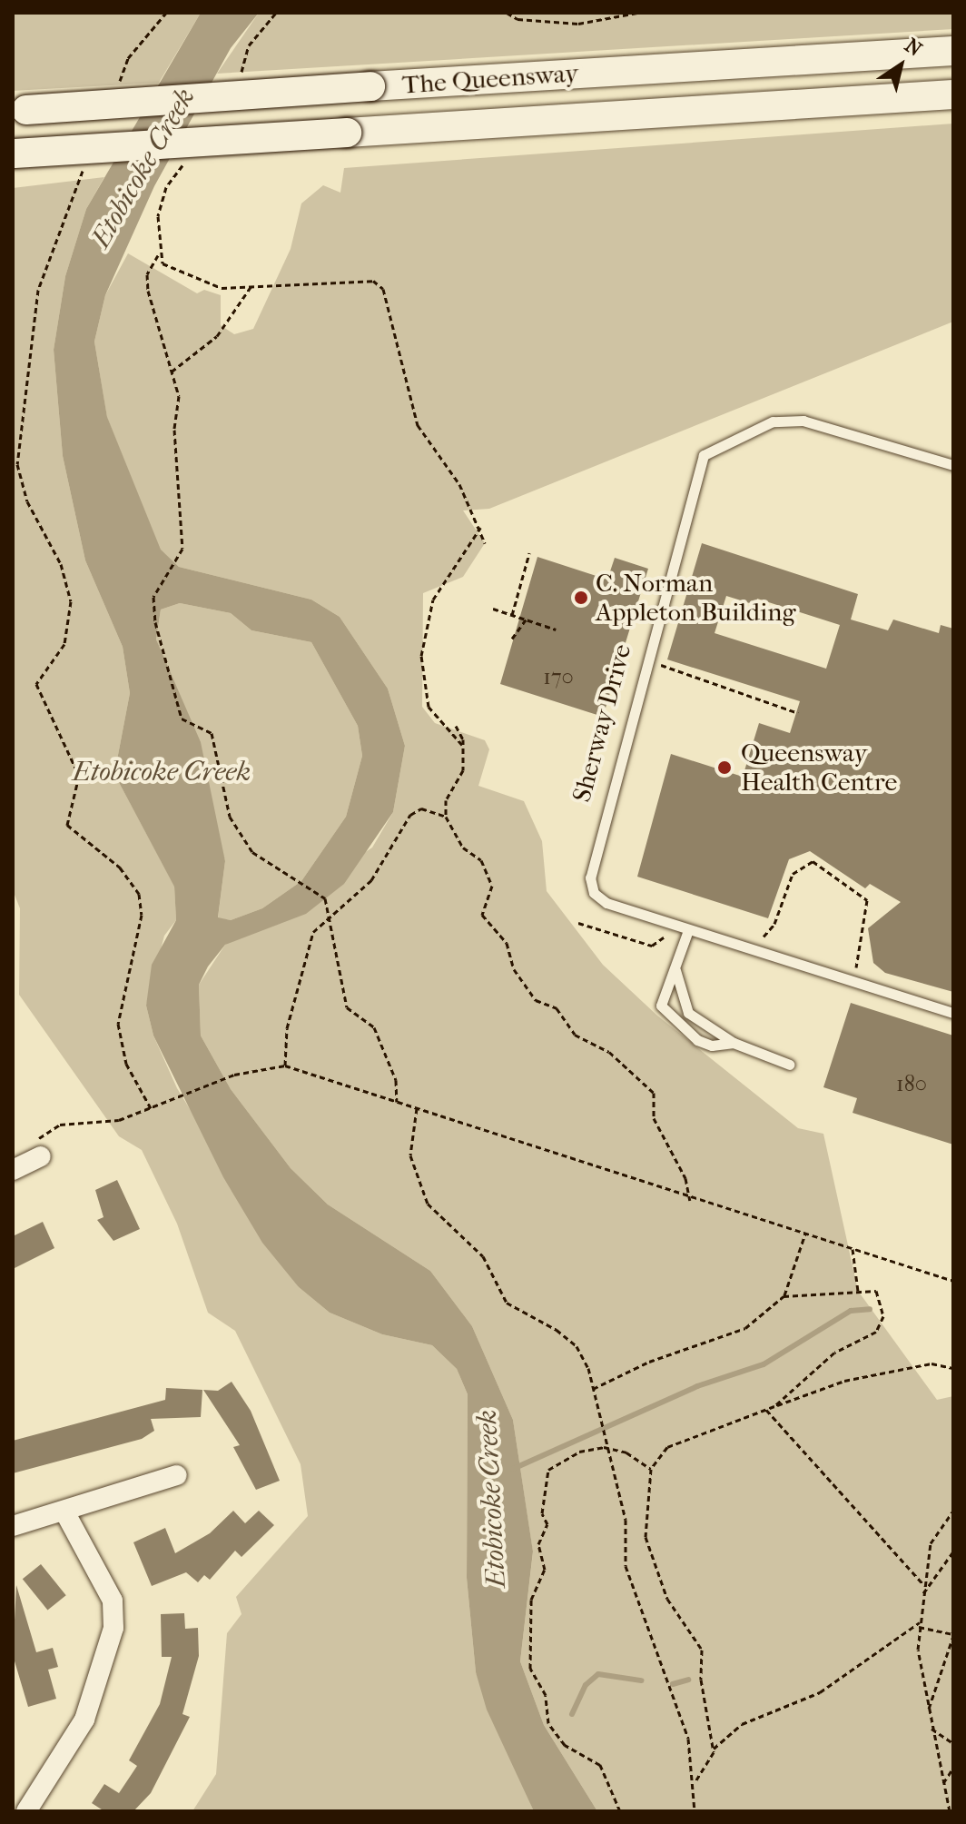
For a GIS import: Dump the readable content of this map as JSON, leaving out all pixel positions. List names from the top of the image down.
{
  "streets": {
    "main road": ["The Queensway"],
    "lane": ["Sherway Drive"]
  },
  "water": ["Etobicoke Creek"],
  "places": ["C. Norman Appleton Building", "Queensway Health Centre"],
  "house_numbers": ["170", "180"],
  "north": "top right"
}
